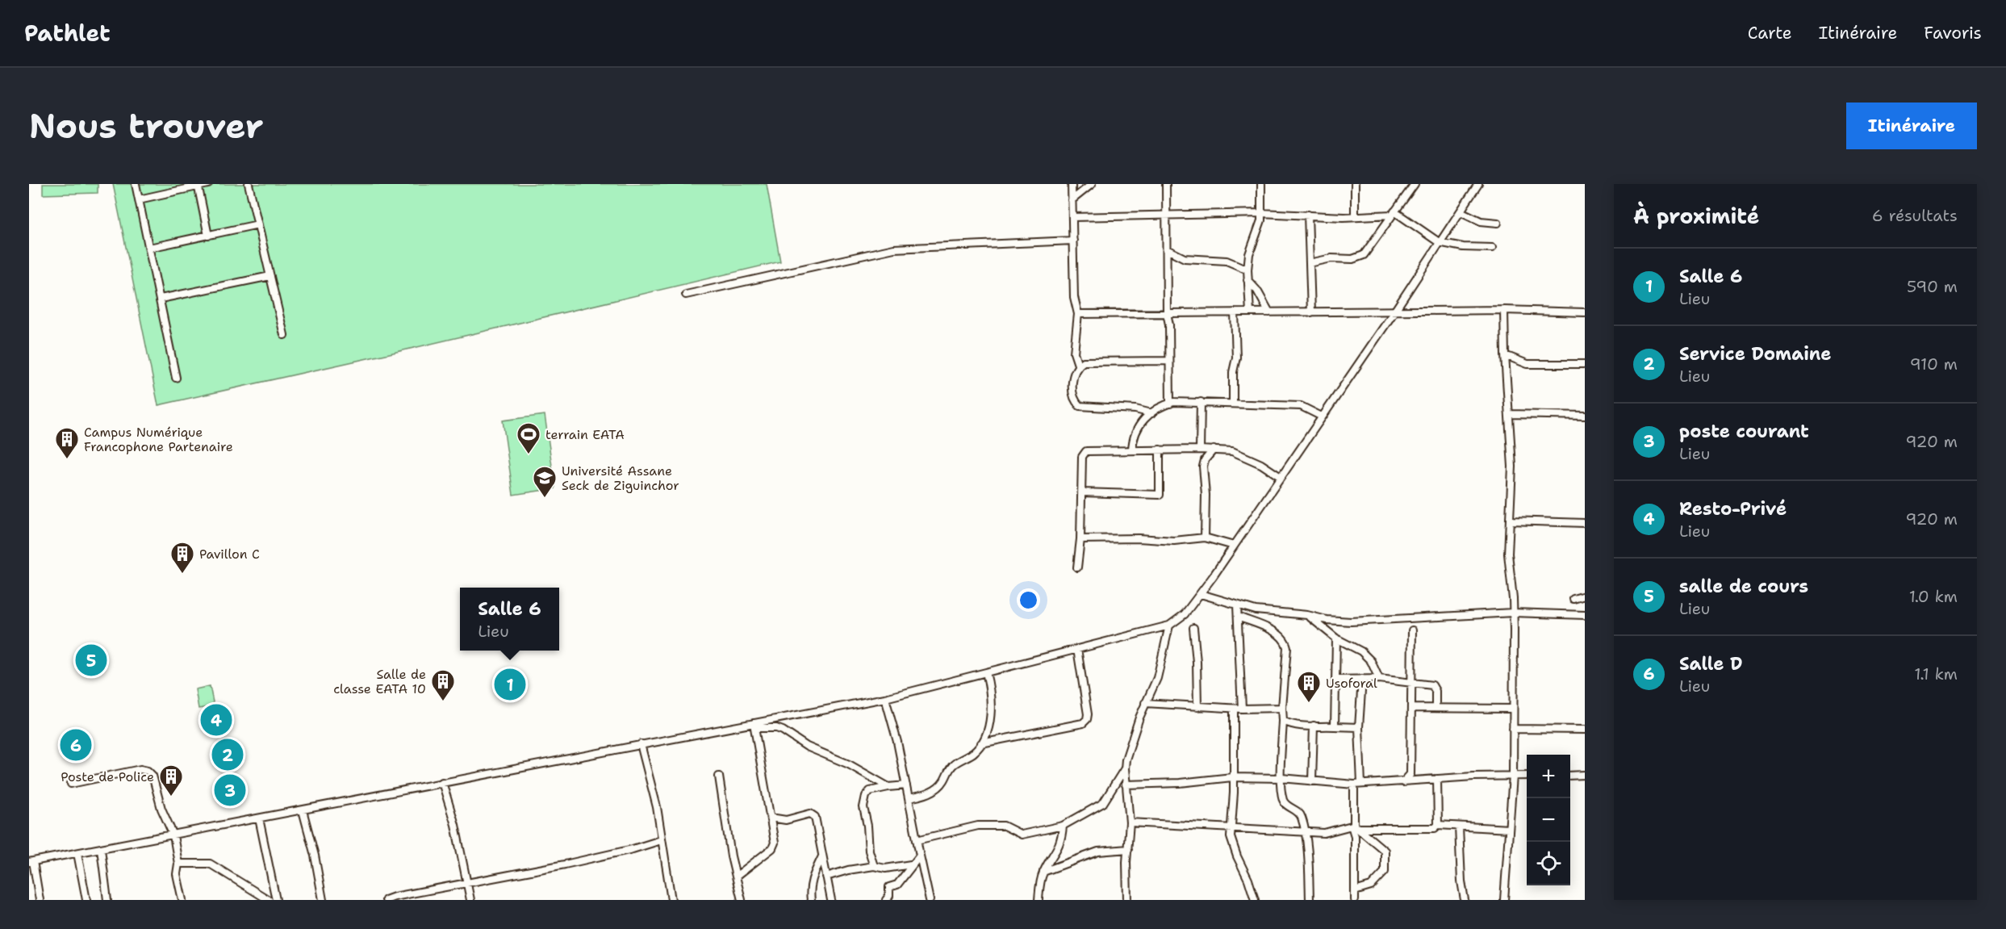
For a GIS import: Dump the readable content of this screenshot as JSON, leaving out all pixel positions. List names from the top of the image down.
{
  "places": {
    "sports": ["terrain EATA"],
    "building": [
      "Campus Numérique Francophone Partenaire",
      "Pavillon C",
      "Salle de classe EATA 10",
      "Usoforal",
      "Poste de Police"
    ],
    "school or university": ["Université Assane Seck de Ziguinchor"]
  },
  "page": {
    "header": "Pathlet",
    "nav": ["Carte", "Itinéraire", "Favoris"],
    "buttons": "Itinéraire",
    "title": "Nous trouver",
    "heading": ["À proximité", "6 résultats"],
    "list": [
      {
        "mark": "1",
        "name": "Salle 6",
        "note": "Lieu",
        "value": "590 m"
      },
      {
        "mark": "2",
        "name": "Service Domaine",
        "note": "Lieu",
        "value": "910 m"
      },
      {
        "mark": "3",
        "name": "poste courant",
        "note": "Lieu",
        "value": "920 m"
      },
      {
        "mark": "4",
        "name": "Resto-Privé",
        "note": "Lieu",
        "value": "920 m"
      },
      {
        "mark": "5",
        "name": "salle de cours",
        "note": "Lieu",
        "value": "1.0 km"
      },
      {
        "mark": "6",
        "name": "Salle D",
        "note": "Lieu",
        "value": "1.1 km"
      }
    ],
    "popup": ["Salle 6", "Lieu"],
    "pins": [
      "5",
      "1",
      "4",
      "6",
      "2",
      "3"
    ],
    "map_buttons": ["+", "−"]
  }
}
